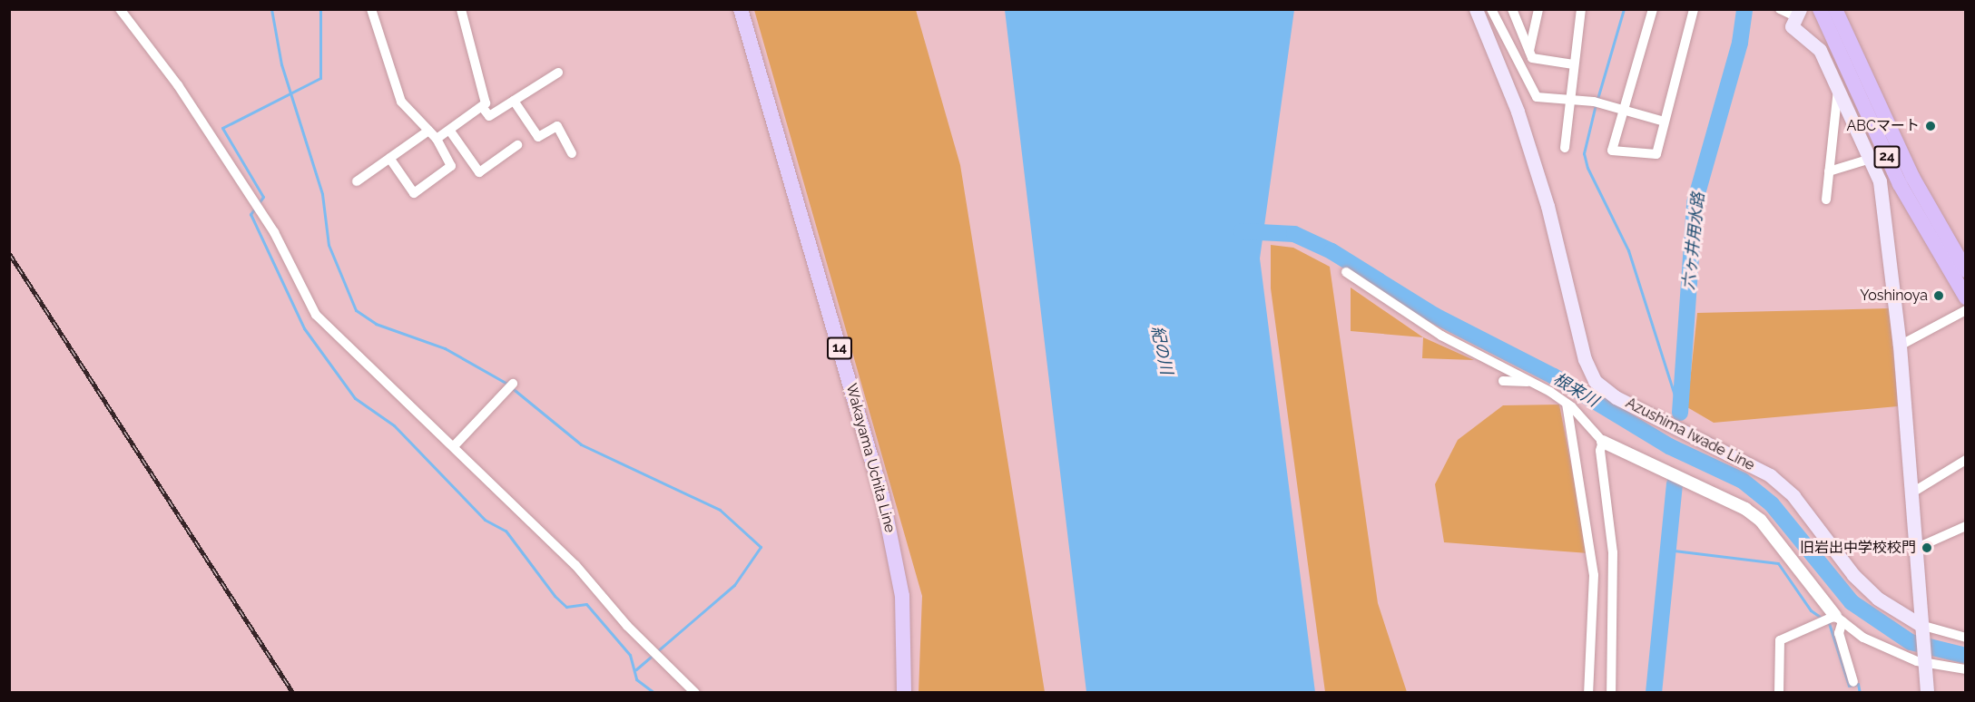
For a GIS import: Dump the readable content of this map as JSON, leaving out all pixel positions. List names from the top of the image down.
{
  "streets": {
    "highway": ["24"],
    "main road": ["14", "Azushima Iwade Line", "Wakayama Uchita Line"]
  },
  "water": ["六ヶ井用水路", "紀の川", "根来川"],
  "places": ["ABCマート", "Yoshinoya", "旧岩出中学校校門"]
}
